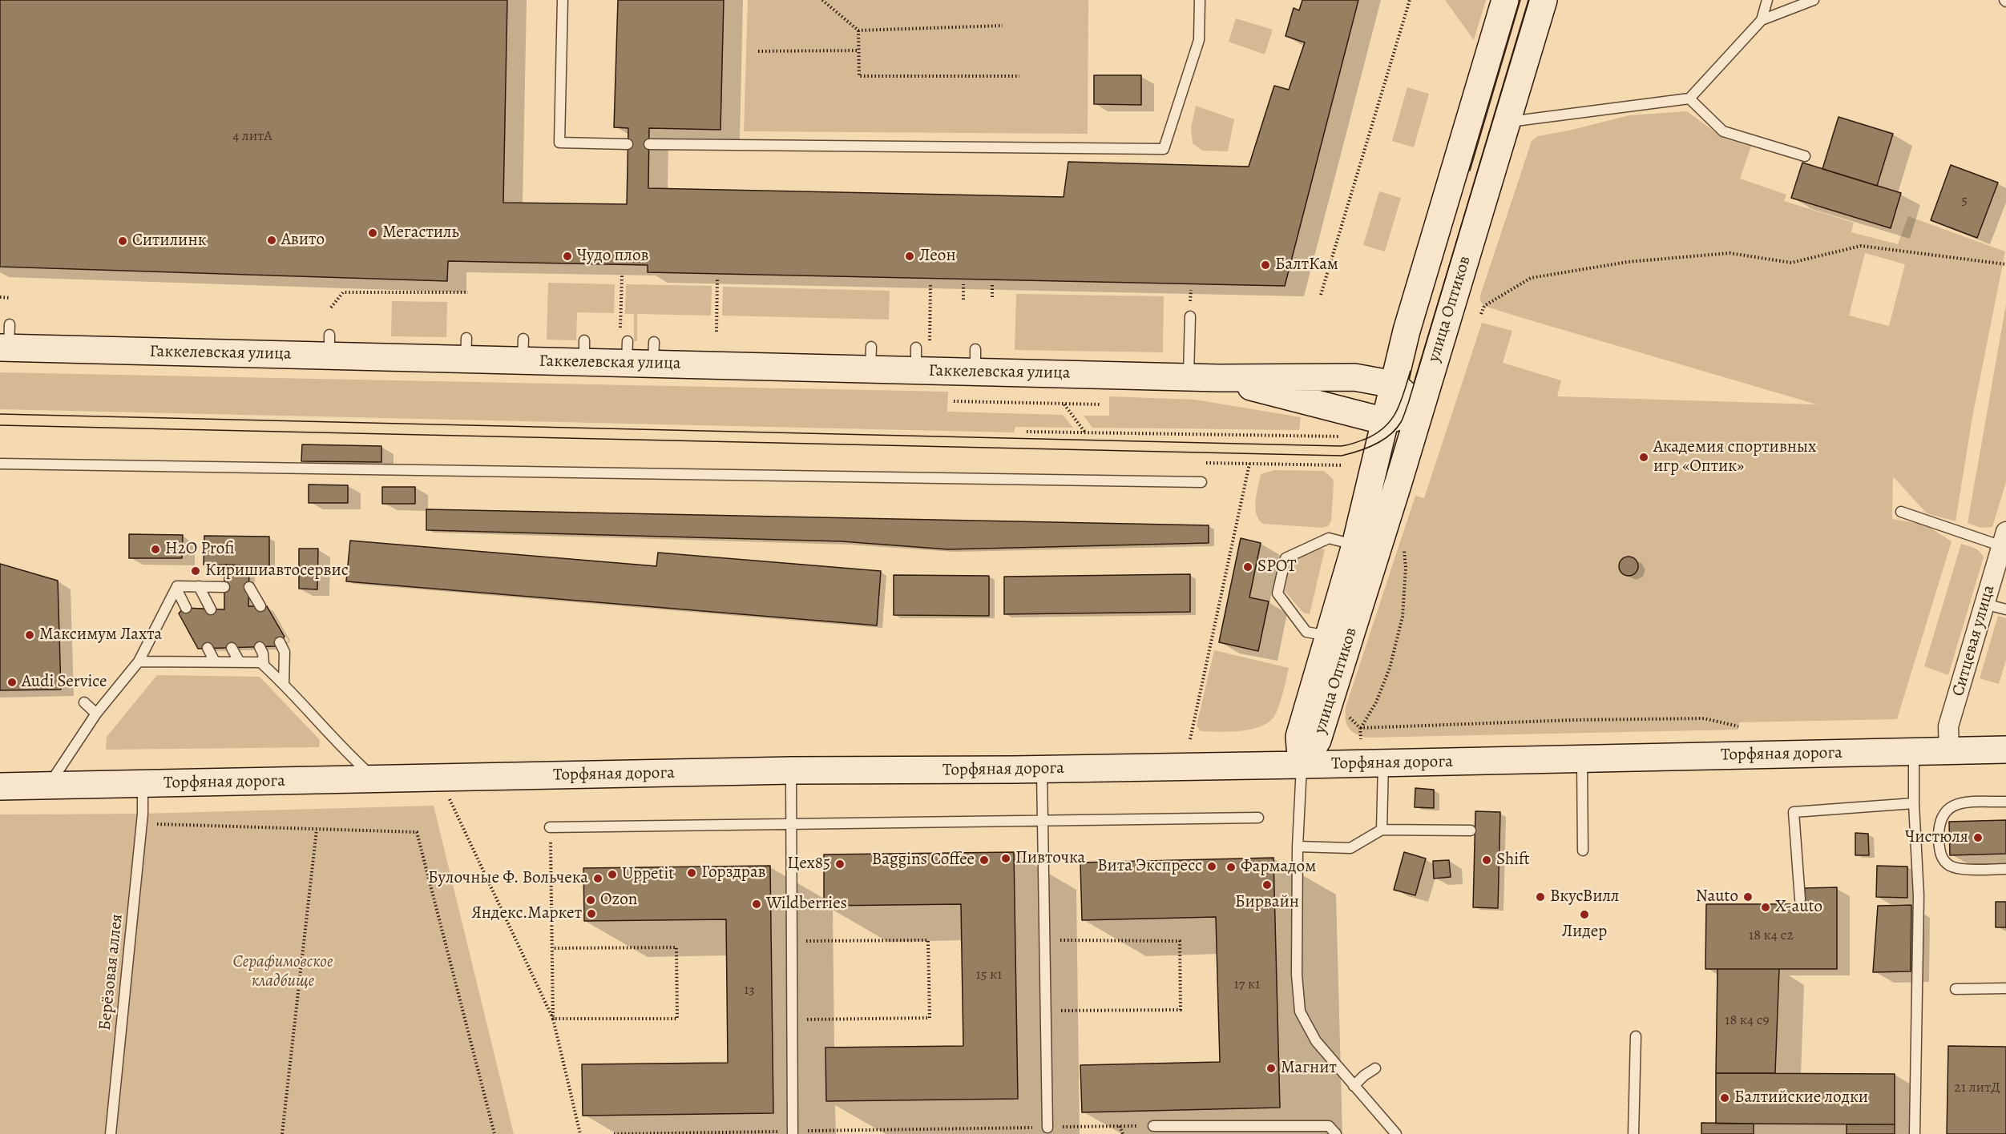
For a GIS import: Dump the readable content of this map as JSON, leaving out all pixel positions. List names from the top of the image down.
{
  "streets": {
    "main road": ["улица Оптиков", "Гаккелевская улица", "Торфяная дорога"],
    "street": ["Ситцевая улица"],
    "lane": ["Берёзовая аллея"]
  },
  "crossings": [
    ["улица Оптиков", "Гаккелевская улица"],
    ["улица Оптиков", "Торфяная дорога"],
    ["Ситцевая улица", "Торфяная дорога"],
    ["Торфяная дорога", "Берёзовая аллея"]
  ],
  "parks": ["Серафимовское кладбище"],
  "places": [
    "Мегастиль",
    "Авито",
    "Ситилинк",
    "Чудо плов",
    "Леон",
    "БалтКам",
    "Академия спортивных игр «Оптик»",
    "H2O Profi",
    "SPOT",
    "Киришиавтосервис",
    "Максимум Лахта",
    "Audi Service",
    "Чистюля",
    "Пивточка",
    "Baggins Coffee",
    "Shift",
    "Цех85",
    "Вита Экспресс",
    "Фармадом",
    "Горздрав",
    "Uppetit",
    "Булочные Ф. Вольчека",
    "Бирвайн",
    "ВкусВилл",
    "Nauto",
    "Ozon",
    "Wildberries",
    "X-auto",
    "Яндекс.Маркет",
    "Лидер",
    "Магнит",
    "Балтийские лодки"
  ],
  "house_numbers": [
    "4 литА",
    "5",
    "18 к4 с2",
    "15 к1",
    "17 к1",
    "13",
    "18 к4 с9",
    "21 литД"
  ]
}
